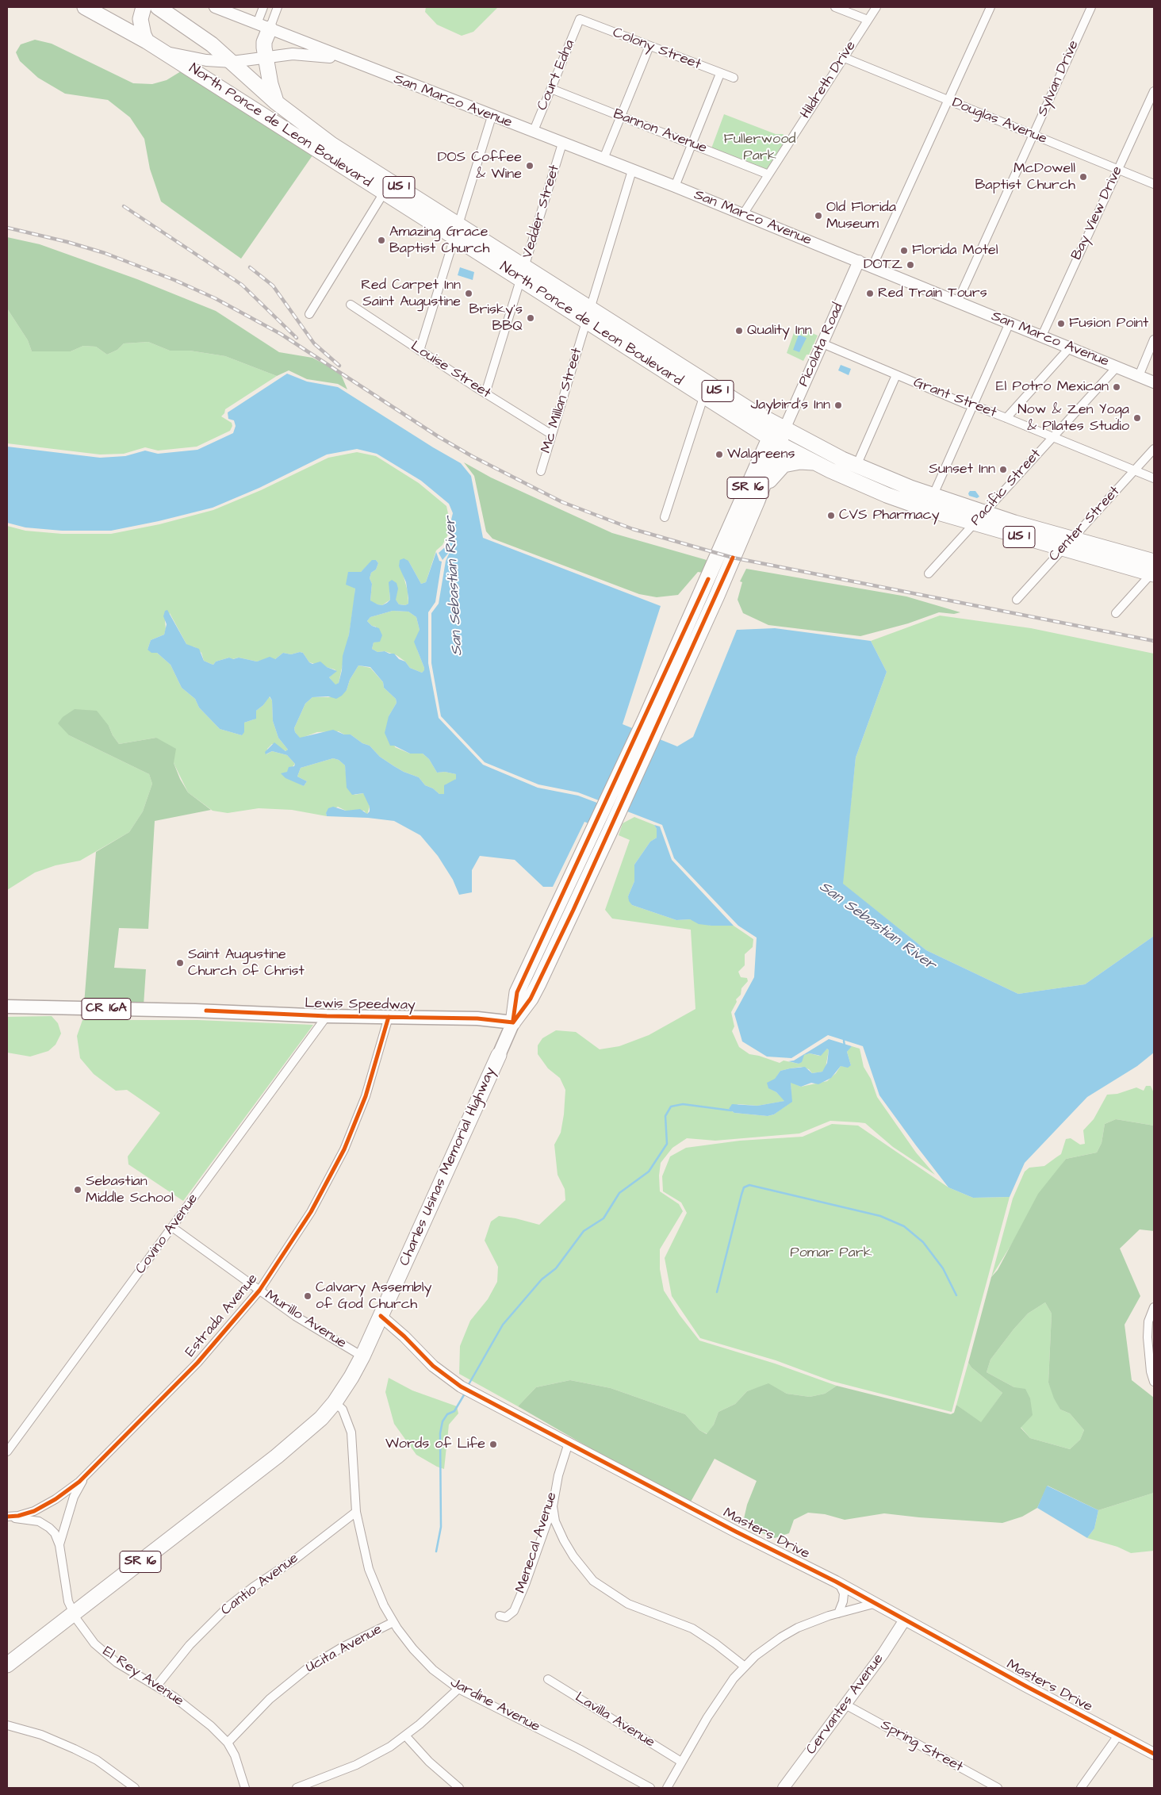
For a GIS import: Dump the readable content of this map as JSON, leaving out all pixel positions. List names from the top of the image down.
{
  "streets": {
    "highway": [
      "North Ponce de Leon Boulevard",
      "US 1",
      "SR 16",
      "Charles Usinas Memorial Highway"
    ],
    "main road": [
      "San Marco Avenue",
      "Picolata Road",
      "Lewis Speedway",
      "CR 16A",
      "Masters Drive",
      "Cervantes Avenue"
    ],
    "street": [
      "Colony Street",
      "Court Edna",
      "Sylvan Drive",
      "Hildreth Drive",
      "Douglas Avenue",
      "Bannon Avenue",
      "Vedder Street",
      "Bay View Drive",
      "Louise Street",
      "Grant Street",
      "Mc Millan Street",
      "Pacific Street",
      "Center Street",
      "Covino Avenue",
      "Estrada Avenue",
      "Murillo Avenue",
      "Menecal Avenue",
      "Cantio Avenue",
      "Ucita Avenue",
      "El Rey Avenue",
      "Jardine Avenue",
      "Lavilla Avenue",
      "Spring Street"
    ]
  },
  "crossings": [
    ["Colony Street", "Court Edna"],
    ["Court Edna", "San Marco Avenue"],
    ["Court Edna", "Bannon Avenue"],
    ["Sylvan Drive", "San Marco Avenue"],
    ["Sylvan Drive", "Douglas Avenue"],
    ["Hildreth Drive", "San Marco Avenue"],
    ["Hildreth Drive", "Douglas Avenue"],
    ["Hildreth Drive", "Bannon Avenue"],
    ["San Marco Avenue", "North Ponce de Leon Boulevard"],
    ["San Marco Avenue", "Vedder Street"],
    ["San Marco Avenue", "Bay View Drive"],
    ["San Marco Avenue", "Picolata Road"],
    ["San Marco Avenue", "Mc Millan Street"],
    ["San Marco Avenue", "Pacific Street"],
    ["Douglas Avenue", "Bay View Drive"],
    ["North Ponce de Leon Boulevard", "Vedder Street"],
    ["North Ponce de Leon Boulevard", "Picolata Road"],
    ["North Ponce de Leon Boulevard", "Mc Millan Street"],
    ["North Ponce de Leon Boulevard", "Pacific Street"],
    ["North Ponce de Leon Boulevard", "Center Street"],
    ["North Ponce de Leon Boulevard", "Charles Usinas Memorial Highway"],
    ["Vedder Street", "Louise Street"],
    ["Picolata Road", "Grant Street"],
    ["Louise Street", "Mc Millan Street"],
    ["Grant Street", "Pacific Street"],
    ["Grant Street", "Center Street"],
    ["Lewis Speedway", "Charles Usinas Memorial Highway"],
    ["Lewis Speedway", "Covino Avenue"],
    ["Lewis Speedway", "Estrada Avenue"],
    ["Charles Usinas Memorial Highway", "Murillo Avenue"],
    ["Charles Usinas Memorial Highway", "Masters Drive"],
    ["Charles Usinas Memorial Highway", "El Rey Avenue"],
    ["Charles Usinas Memorial Highway", "Jardine Avenue"],
    ["Covino Avenue", "Murillo Avenue"],
    ["Estrada Avenue", "Murillo Avenue"],
    ["Estrada Avenue", "El Rey Avenue"],
    ["Masters Drive", "Menecal Avenue"],
    ["Masters Drive", "Cervantes Avenue"],
    ["Cantio Avenue", "El Rey Avenue"],
    ["Cantio Avenue", "Jardine Avenue"],
    ["Ucita Avenue", "El Rey Avenue"],
    ["Ucita Avenue", "Jardine Avenue"],
    ["Cervantes Avenue", "Spring Street"]
  ],
  "water": ["San Sebastian River"],
  "parks": ["Fullerwood Park", "Pomar Park"],
  "places": [
    "DOS Coffee & Wine",
    "McDowell Baptist Church",
    "Old Florida Museum",
    "Amazing Grace Baptist Church",
    "Florida Motel",
    "DOTZ",
    "Red Carpet Inn Saint Augustine",
    "Red Train Tours",
    "Brisky's BBQ",
    "Fusion Point",
    "Quality Inn",
    "El Potro Mexican",
    "Jaybird's Inn",
    "Now & Zen Yoga & Pilates Studio",
    "Walgreens",
    "Sunset Inn",
    "CVS Pharmacy",
    "Saint Augustine Church of Christ",
    "Sebastian Middle School",
    "Calvary Assembly of God Church",
    "Words of Life"
  ]
}
